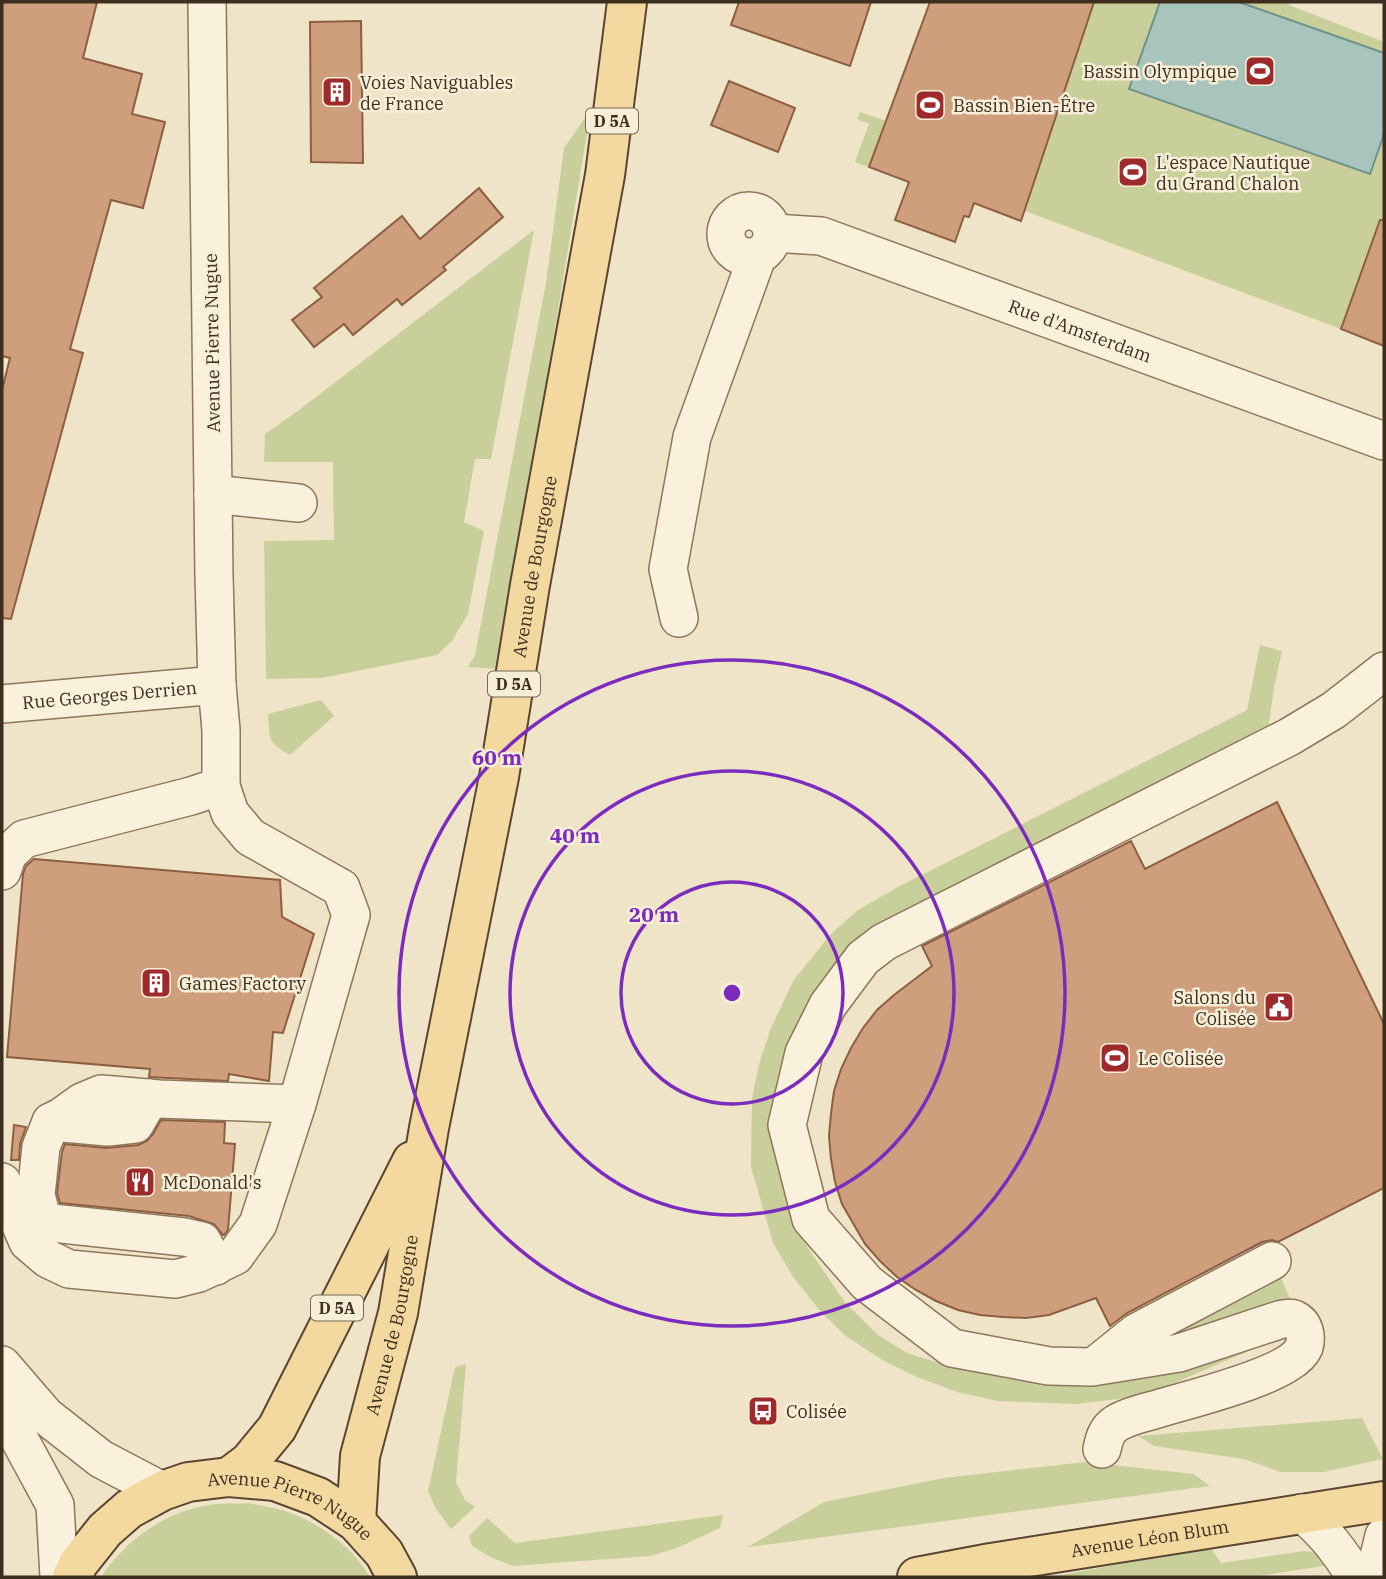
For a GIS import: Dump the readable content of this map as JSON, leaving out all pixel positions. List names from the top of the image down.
{
  "streets": {
    "main road": [
      "D 5A",
      "Avenue Pierre Nugue",
      "Avenue de Bourgogne",
      "Avenue Léon Blum"
    ],
    "street": ["Rue d'Amsterdam", "Rue Georges Derrien"]
  },
  "crossings": [
    ["Avenue Pierre Nugue", "Avenue de Bourgogne"],
    ["Avenue Pierre Nugue", "Rue Georges Derrien"]
  ],
  "places": {
    "sports": [
      "Bassin Olympique",
      "Bassin Bien-Être",
      "L'espace Nautique du Grand Chalon",
      "Le Colisée"
    ],
    "building": ["Voies Naviguables de France", "Games Factory"],
    "public building": ["Salons du Colisée"],
    "restaurant": ["McDonald's"],
    "bus stop": ["Colisée"]
  },
  "rings": ["60 m", "40 m", "20 m"]
}
